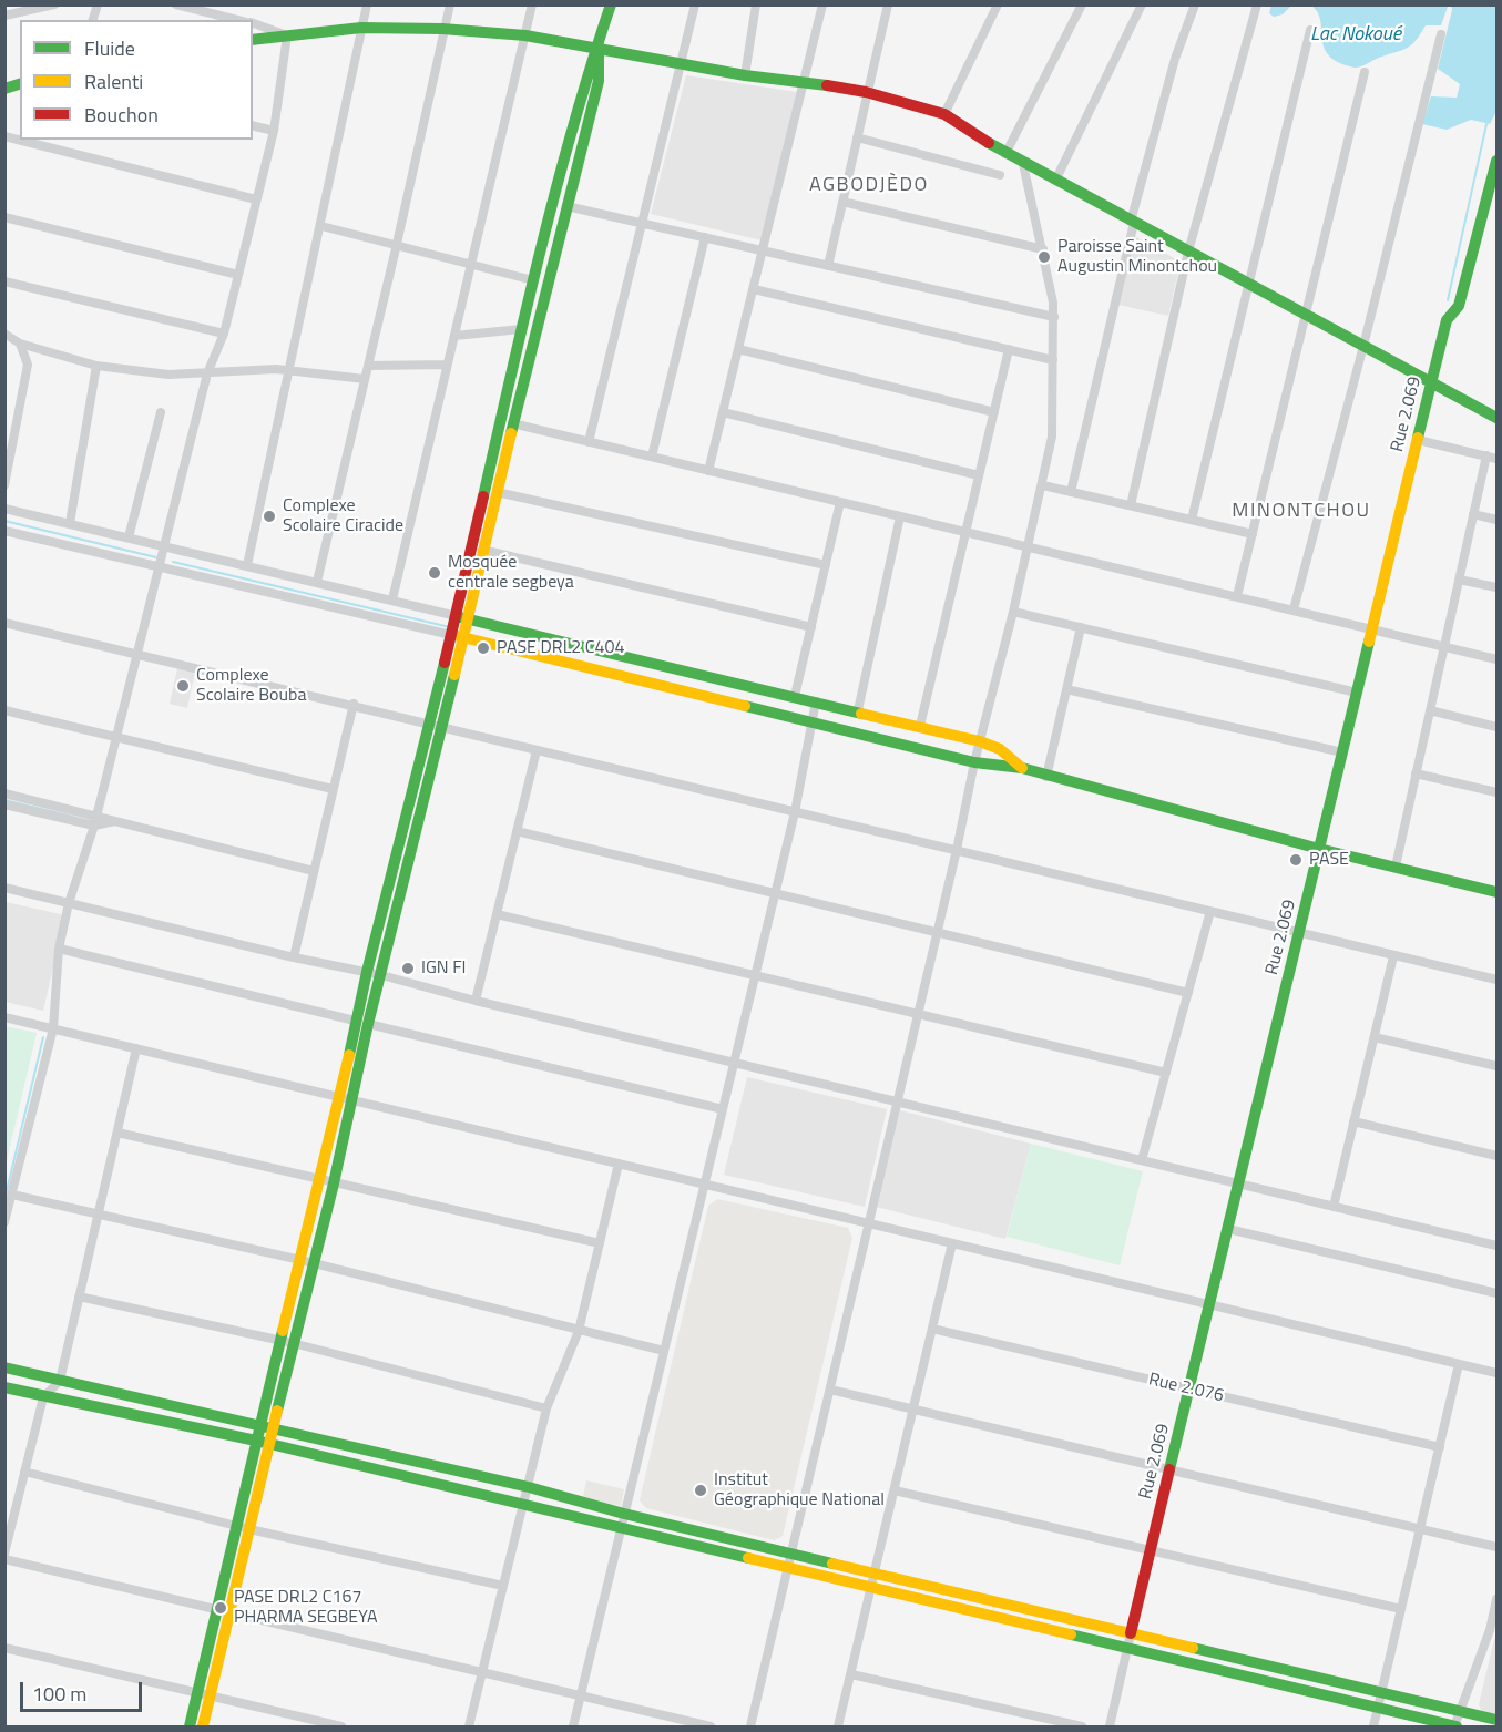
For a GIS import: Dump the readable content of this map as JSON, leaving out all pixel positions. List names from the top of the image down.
{
  "streets": {
    "street": ["Rue 2.069", "Rue 2.076"]
  },
  "crossings": [
    ["Rue 2.069", "Rue 2.076"]
  ],
  "districts": ["AGBODJÈDO", "MINONTCHOU"],
  "water": ["Lac Nokoué"],
  "places": [
    "Paroisse Saint Augustin Minontchou",
    "Complexe Scolaire Ciracide",
    "Mosquée centrale segbeya",
    "PASE DRL2 C404",
    "Complexe Scolaire Bouba",
    "PASE",
    "IGN FI",
    "Institut Géographique National",
    "PASE DRL2 C167 PHARMA SEGBEYA"
  ],
  "legend": ["Fluide", "Ralenti", "Bouchon"],
  "scale_bar": "100 m"
}
